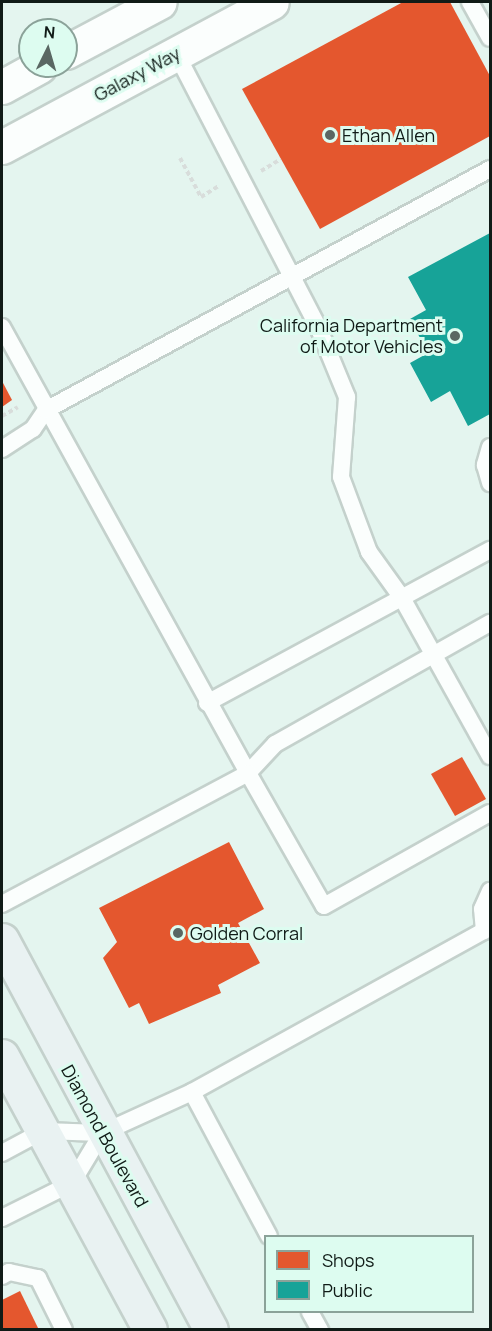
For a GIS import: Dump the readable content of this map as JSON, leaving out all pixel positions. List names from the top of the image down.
{
  "streets": {
    "main road": ["Diamond Boulevard"],
    "street": ["Galaxy Way"]
  },
  "places": ["Ethan Allen", "California Department of Motor Vehicles", "Golden Corral"],
  "legend": ["Shops", "Public"],
  "north": "top"
}
